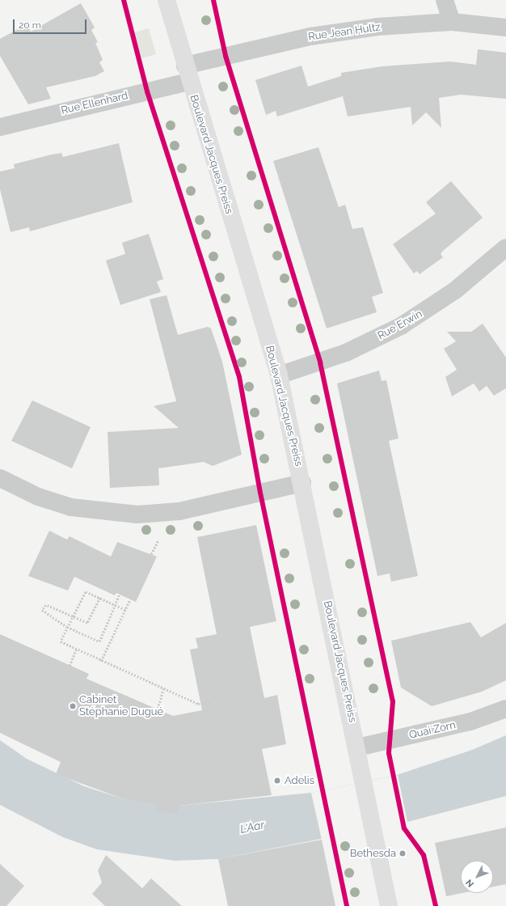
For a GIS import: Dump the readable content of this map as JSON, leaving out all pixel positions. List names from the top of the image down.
{
  "streets": {
    "main road": ["Boulevard Jacques Preiss"],
    "street": [
      "Rue Jean Hultz",
      "Rue Ellenhard",
      "Rue Erwin",
      "Quai Zorn"
    ]
  },
  "crossings": [
    ["Rue Jean Hultz", "Rue Ellenhard"],
    ["Rue Jean Hultz", "Boulevard Jacques Preiss"],
    ["Rue Ellenhard", "Boulevard Jacques Preiss"],
    ["Boulevard Jacques Preiss", "Rue Erwin"],
    ["Boulevard Jacques Preiss", "Quai Zorn"]
  ],
  "water": ["L'Aar"],
  "places": ["Cabinet Stéphanie Dugué", "Adelis", "Bethesda"],
  "scale_bar": "20 m",
  "north": "bottom left"
}
